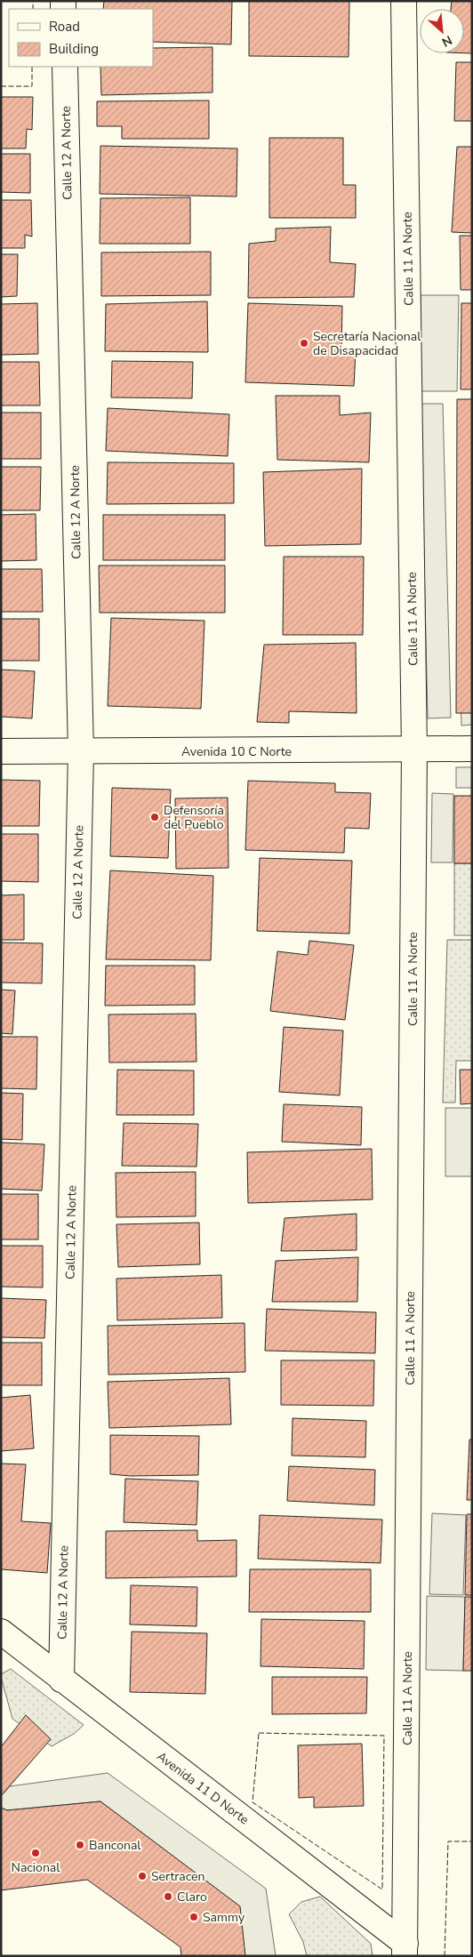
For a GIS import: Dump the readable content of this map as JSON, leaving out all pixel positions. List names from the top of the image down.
{
  "streets": {
    "street": [
      "Calle 12 A Norte",
      "Calle 11 A Norte",
      "Avenida 10 C Norte",
      "Avenida 11 D Norte"
    ]
  },
  "crossings": [
    ["Calle 12 A Norte", "Avenida 10 C Norte"],
    ["Calle 12 A Norte", "Avenida 11 D Norte"],
    ["Calle 11 A Norte", "Avenida 10 C Norte"],
    ["Calle 11 A Norte", "Avenida 11 D Norte"]
  ],
  "places": [
    "Secretaría Nacional de Disapacidad",
    "Defensoría del Pueblo",
    "Banconal",
    "Nacional",
    "Sertracen",
    "Claro",
    "Sammy"
  ],
  "legend": ["Road", "Building"],
  "north": "bottom right"
}
